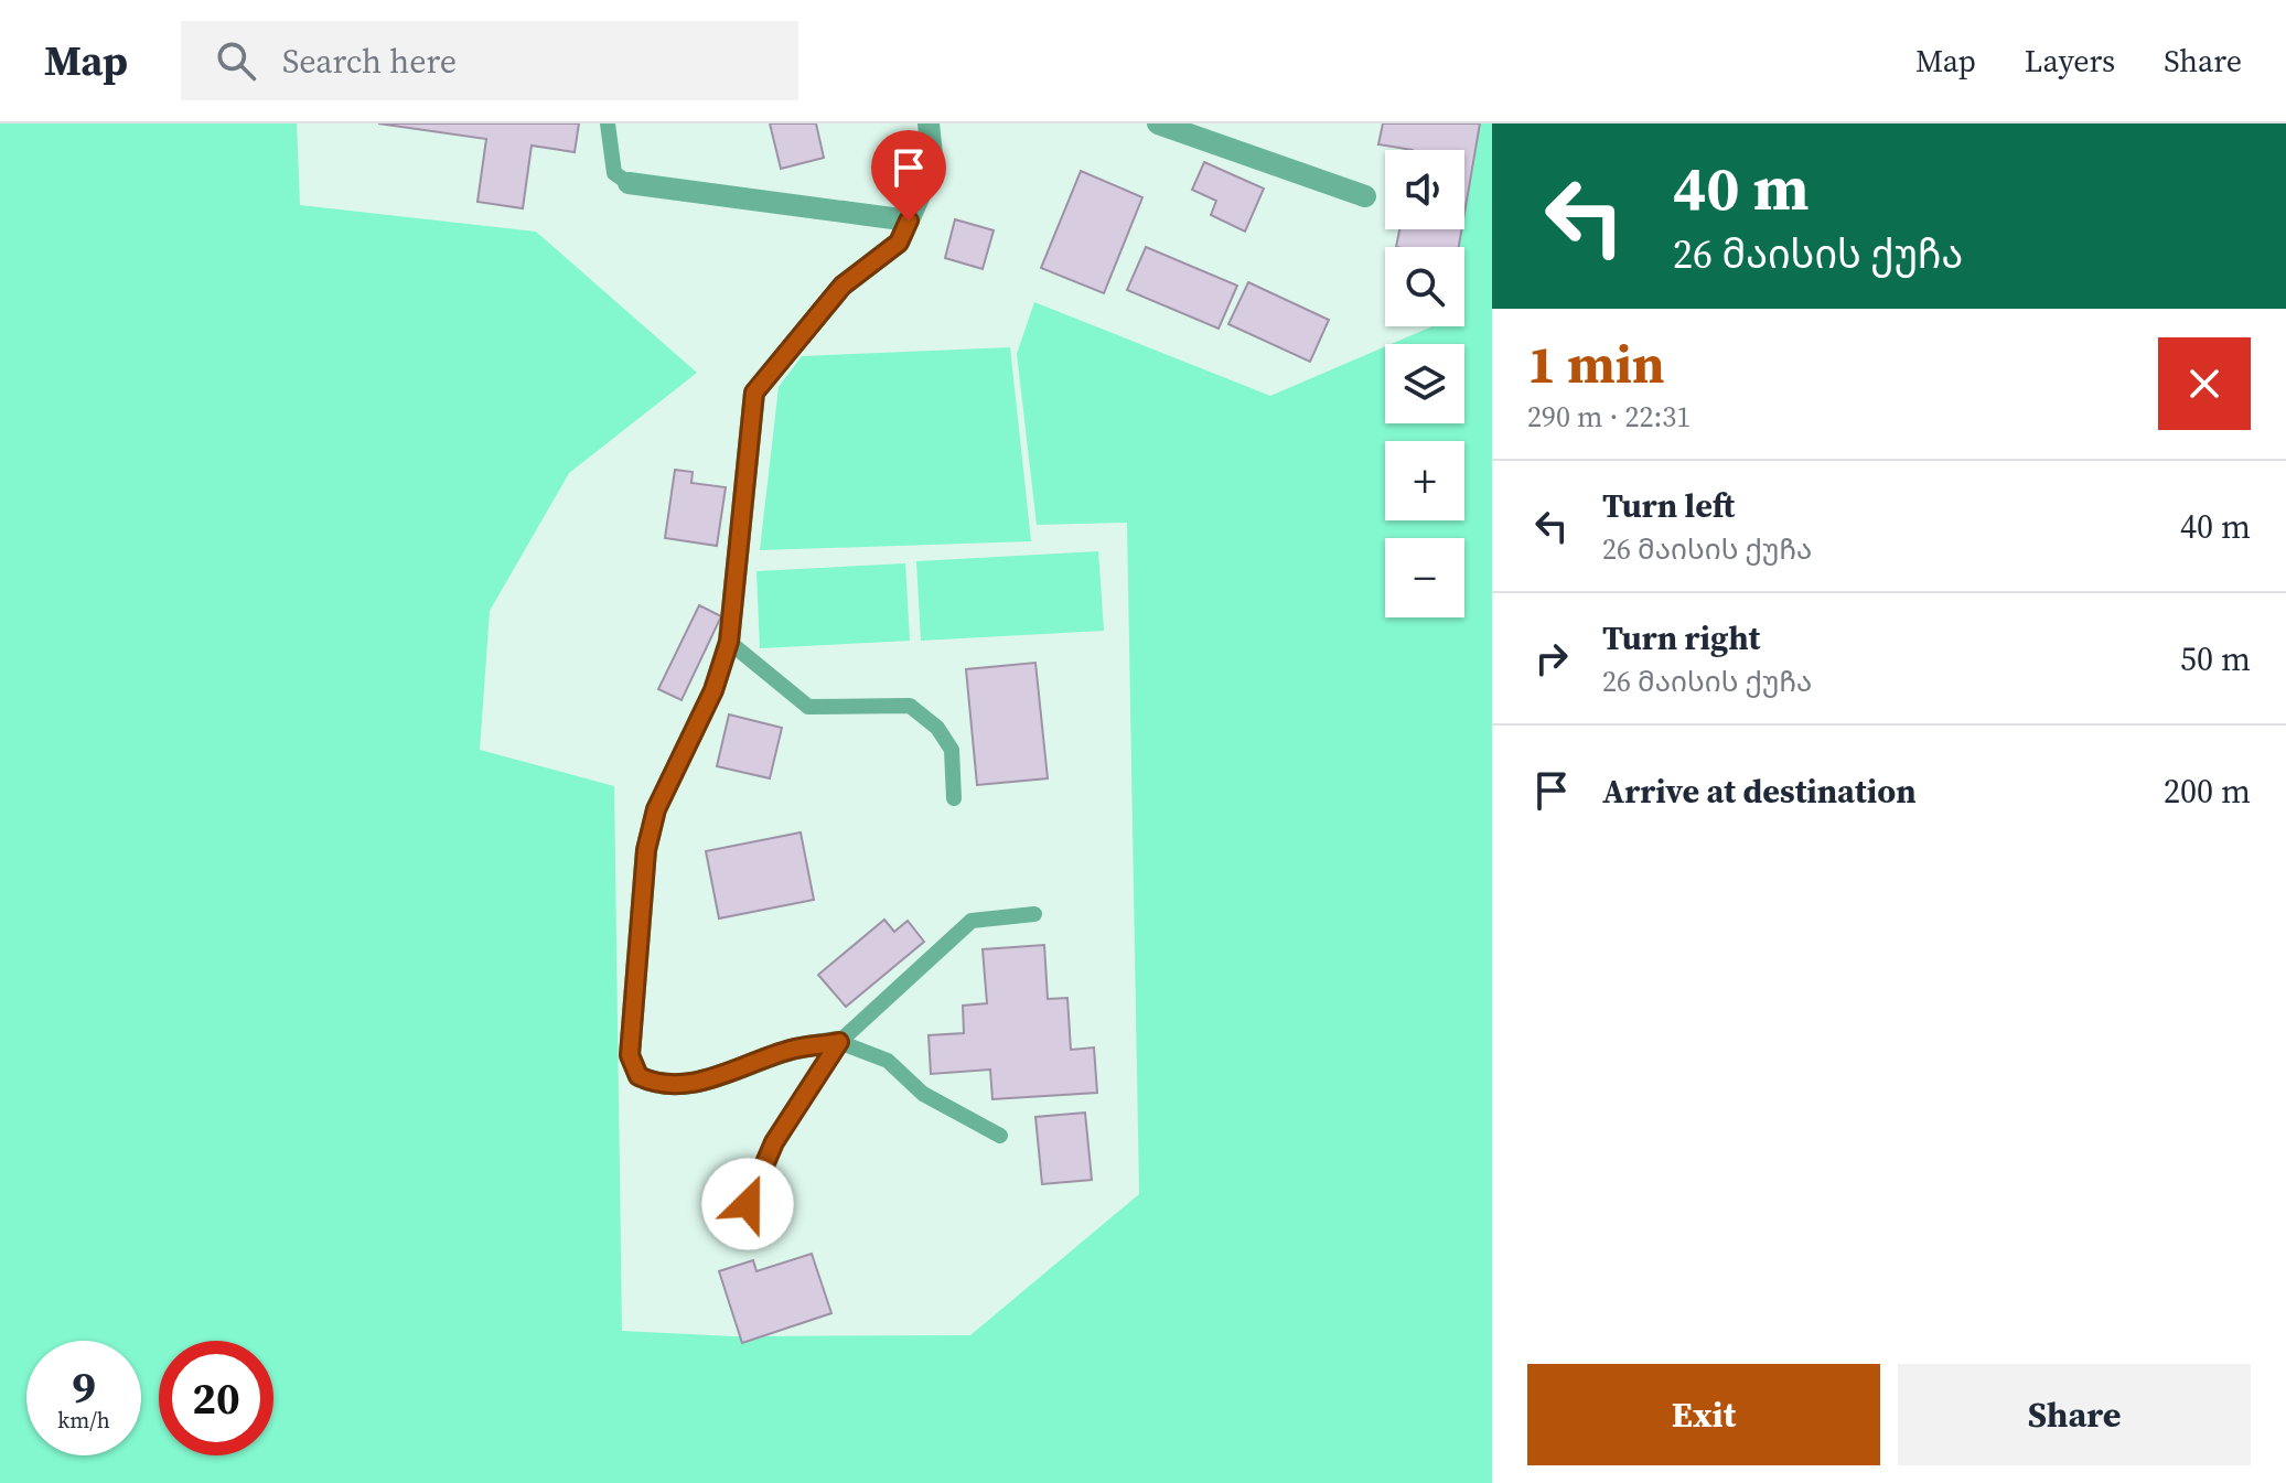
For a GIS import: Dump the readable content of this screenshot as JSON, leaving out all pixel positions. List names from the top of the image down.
{
  "page": {
    "header": "Map",
    "search": "Search here",
    "nav": ["Map", "Layers", "Share"],
    "turn": ["40 m", "26 მაისის ქუჩა"],
    "map_buttons": ["+", "−"],
    "heading": ["1 min", "290 m · 22:31"],
    "list": [
      {
        "name": "Turn left",
        "note": "26 მაისის ქუჩა",
        "value": "40 m"
      },
      {
        "name": "Turn right",
        "note": "26 მაისის ქუჩა",
        "value": "50 m"
      },
      {
        "name": "Arrive at destination",
        "value": "200 m"
      }
    ],
    "speed": "9 km/h",
    "limit": "20",
    "buttons": ["Exit", "Share"]
  }
}
